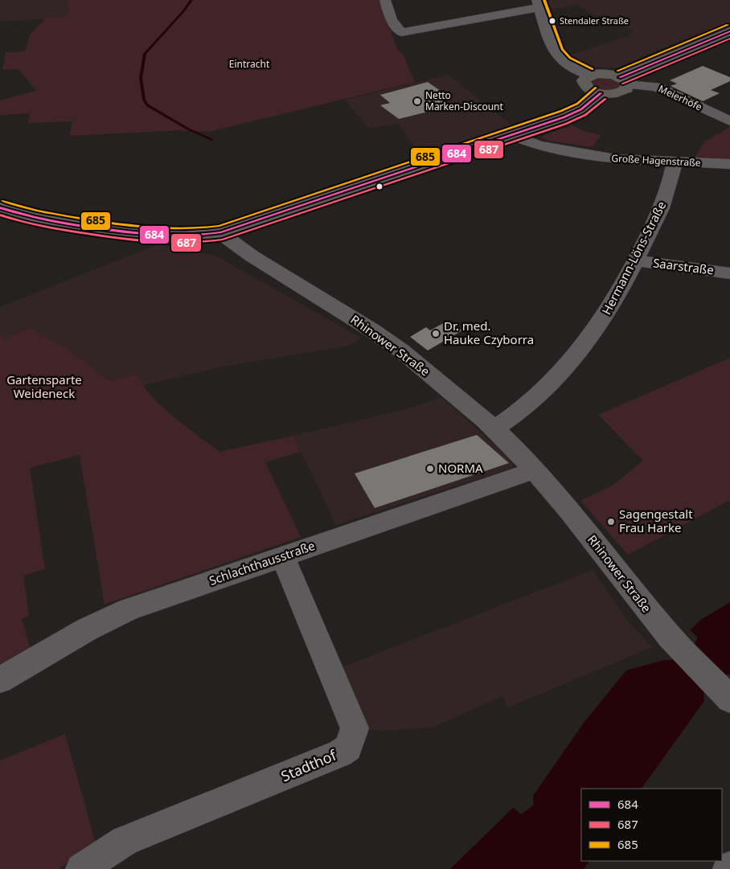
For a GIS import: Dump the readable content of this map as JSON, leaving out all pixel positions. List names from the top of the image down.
{
  "streets": {
    "street": [
      "Meierhöfe",
      "Große Hagenstraße",
      "Hermann-Löns-Straße",
      "Saarstraße",
      "Rhinower Straße",
      "Schlachthausstraße",
      "Stadthof"
    ]
  },
  "crossings": [
    ["Große Hagenstraße", "Hermann-Löns-Straße"],
    ["Hermann-Löns-Straße", "Saarstraße"],
    ["Hermann-Löns-Straße", "Rhinower Straße"],
    ["Rhinower Straße", "Schlachthausstraße"],
    ["Schlachthausstraße", "Stadthof"]
  ],
  "parks": ["Eintracht", "Gartensparte Weideneck"],
  "places": [
    "Stendaler Straße",
    "Netto Marken-Discount",
    "Dr. med. Hauke Czyborra",
    "NORMA",
    "Sagengestalt Frau Harke"
  ],
  "lines": ["transit line 685", "transit line 684", "transit line 687"],
  "legend": ["684", "687", "685"]
}
